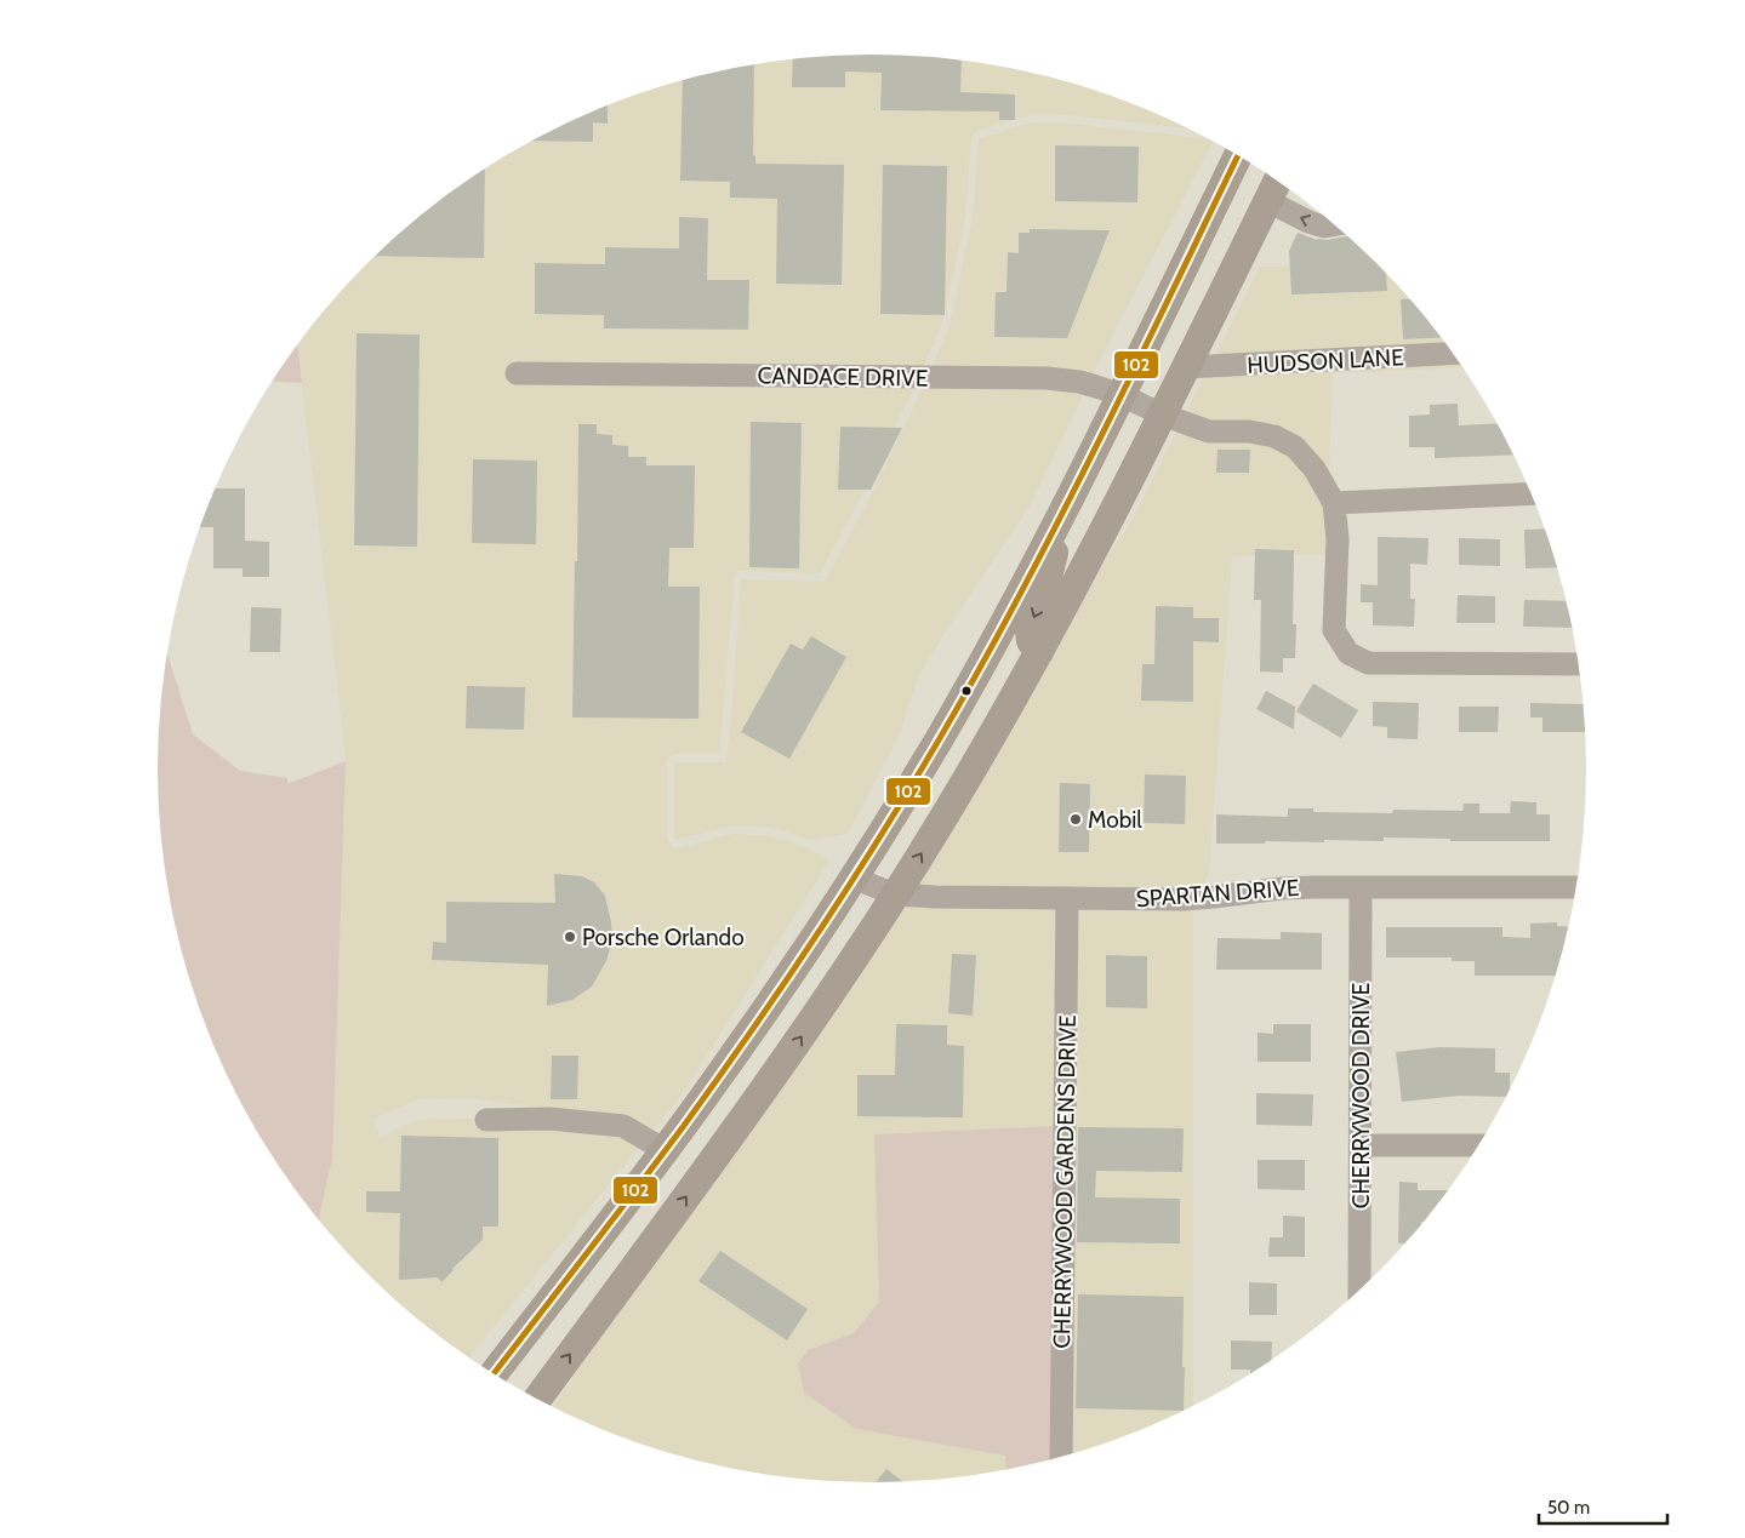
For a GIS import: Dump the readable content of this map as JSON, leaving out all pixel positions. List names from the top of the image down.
{
  "streets": {
    "street": [
      "HUDSON LANE",
      "CANDACE DRIVE",
      "SPARTAN DRIVE",
      "CHERRYWOOD DRIVE",
      "CHERRYWOOD GARDENS DRIVE"
    ]
  },
  "crossings": [
    ["SPARTAN DRIVE", "CHERRYWOOD DRIVE"],
    ["SPARTAN DRIVE", "CHERRYWOOD GARDENS DRIVE"]
  ],
  "places": ["Mobil", "Porsche Orlando"],
  "lines": ["transit line 102"],
  "scale_bar": "50 m"
}
